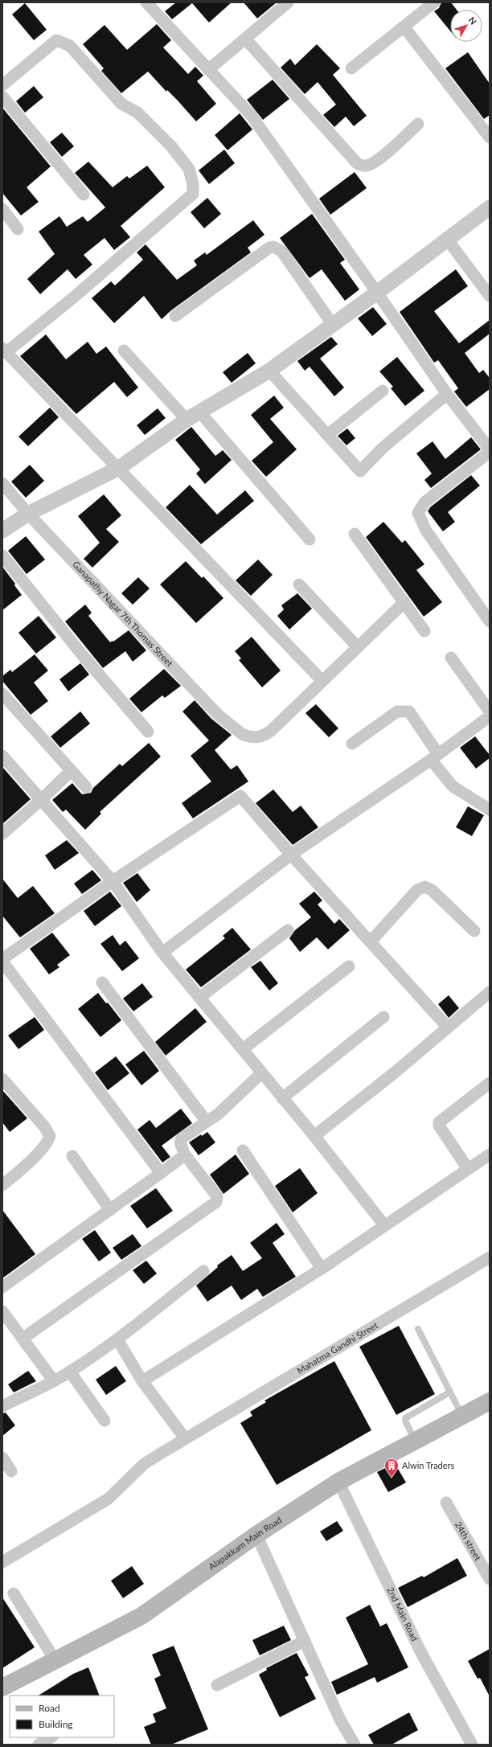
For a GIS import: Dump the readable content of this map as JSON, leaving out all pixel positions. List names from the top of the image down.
{
  "streets": {
    "main road": ["Alapakkam Main Road"],
    "street": [
      "Ganapathy Nagar 7th Thomas Street",
      "Mahatma Gandhi Street",
      "24th street",
      "2nd Main Road"
    ]
  },
  "crossings": [
    ["Alapakkam Main Road", "2nd Main Road"]
  ],
  "places": {
    "building": ["Alwin Traders"]
  },
  "legend": ["Road", "Building"],
  "north": "top right"
}
